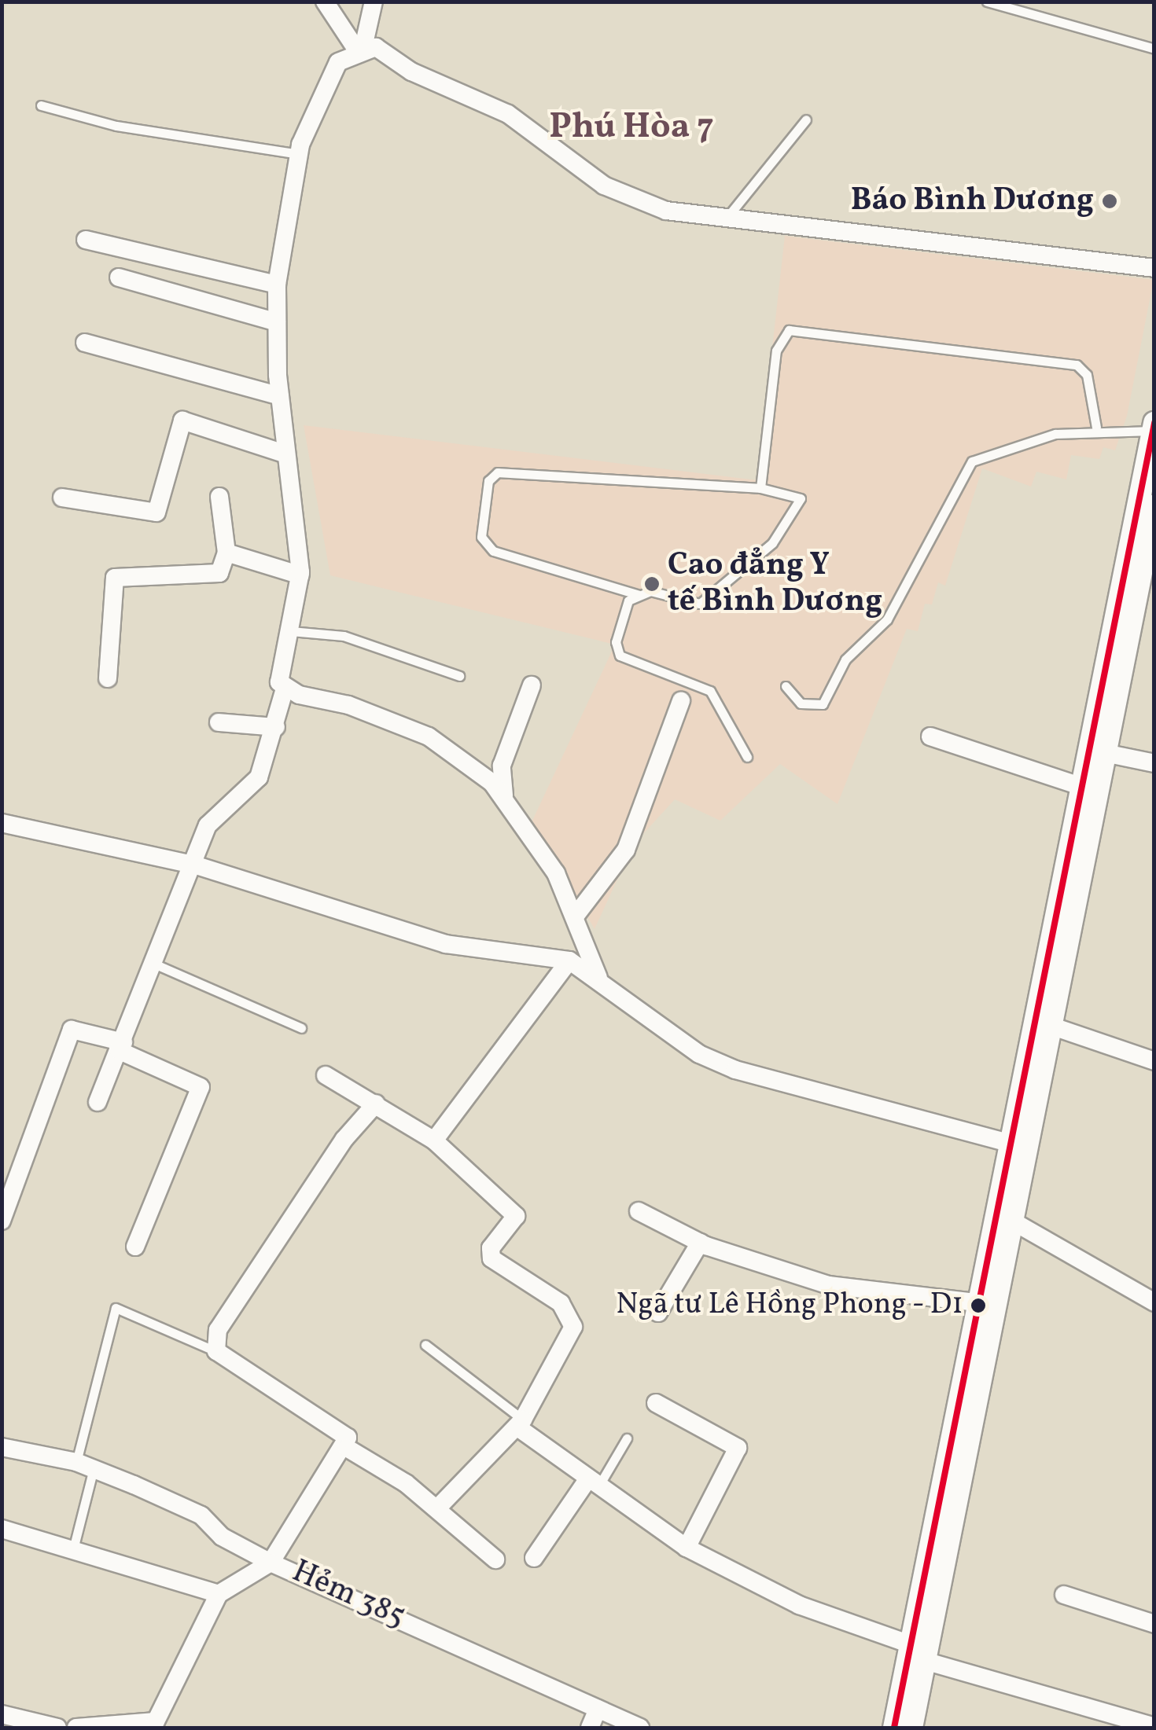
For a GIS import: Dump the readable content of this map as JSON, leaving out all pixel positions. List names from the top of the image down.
{
  "streets": {
    "street": ["Hẻm 385"]
  },
  "districts": ["Phú Hòa 7"],
  "places": ["Báo Bình Dương", "Cao đẳng Y tế Bình Dương", "Ngã tư Lê Hồng Phong - D1"]
}
